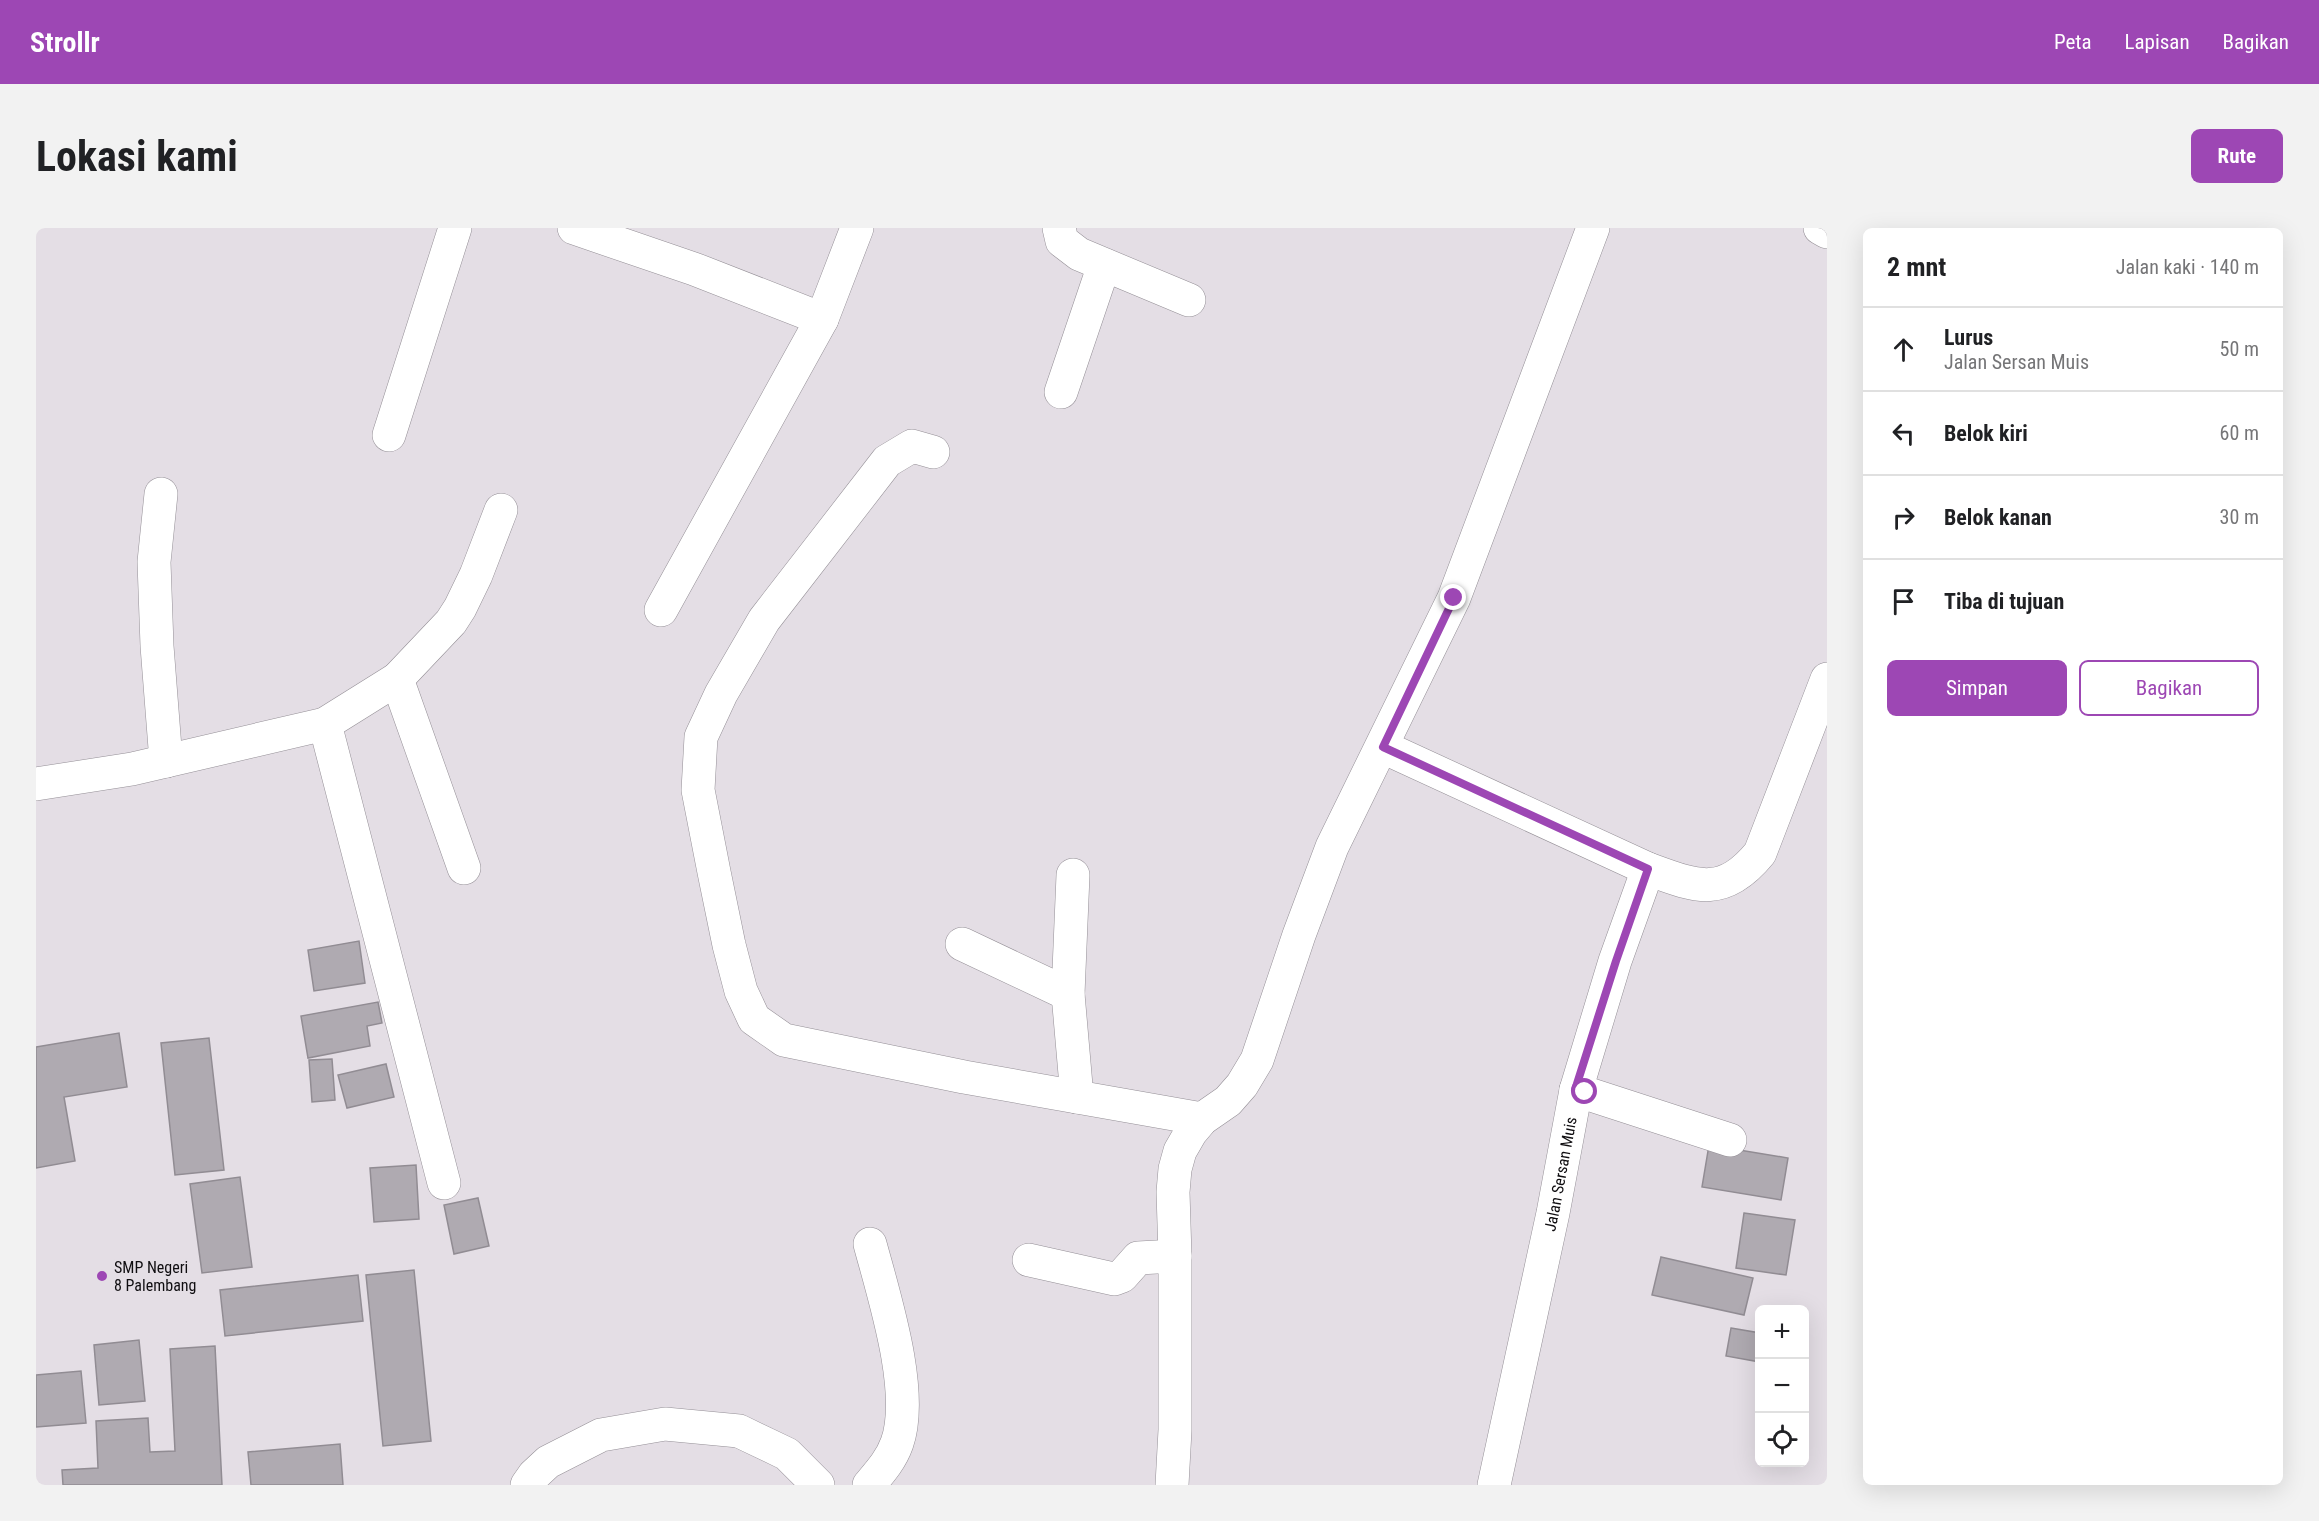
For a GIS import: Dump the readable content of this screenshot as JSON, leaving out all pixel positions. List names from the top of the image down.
{
  "streets": {
    "street": ["Jalan Sersan Muis"]
  },
  "places": ["SMP Negeri 8 Palembang"],
  "page": {
    "header": "Strollr",
    "nav": ["Peta", "Lapisan", "Bagikan"],
    "buttons": [
      "Rute",
      ["Simpan", "Bagikan"]
    ],
    "title": "Lokasi kami",
    "heading": ["2 mnt", "Jalan kaki · 140 m"],
    "list": [
      ["Lurus", "Jalan Sersan Muis", "50 m"],
      ["Belok kiri", "60 m"],
      ["Belok kanan", "30 m"],
      "Tiba di tujuan"
    ],
    "map_buttons": ["+", "−"]
  }
}
